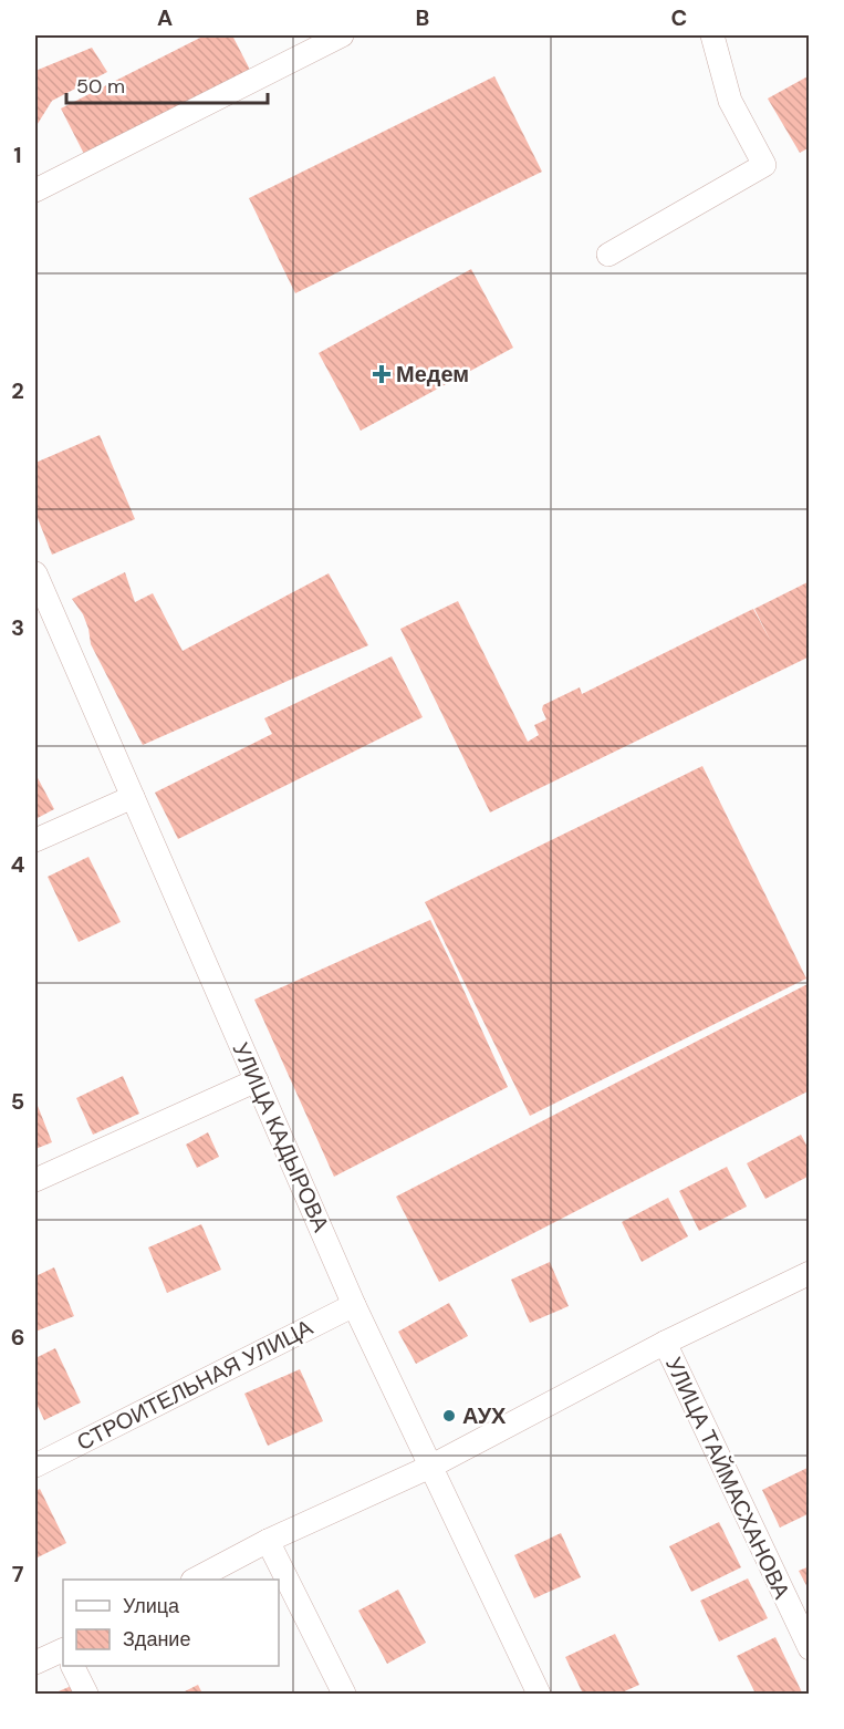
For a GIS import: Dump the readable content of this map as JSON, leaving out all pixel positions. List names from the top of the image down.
{
  "streets": {
    "street": ["УЛИЦА КАДЫРОВА", "СТРОИТЕЛЬНАЯ УЛИЦА", "УЛИЦА ТАЙМАСХАНОВА"]
  },
  "crossings": [
    ["УЛИЦА КАДЫРОВА", "СТРОИТЕЛЬНАЯ УЛИЦА"]
  ],
  "places": {
    "health": ["Медем"],
    "other": ["АУХ"]
  },
  "legend": ["Улица", "Здание"],
  "scale_bar": "50 m",
  "grid": {
    "columns": ["A", "B", "C"],
    "rows": [
      "1",
      "2",
      "3",
      "4",
      "5",
      "6",
      "7"
    ]
  }
}
